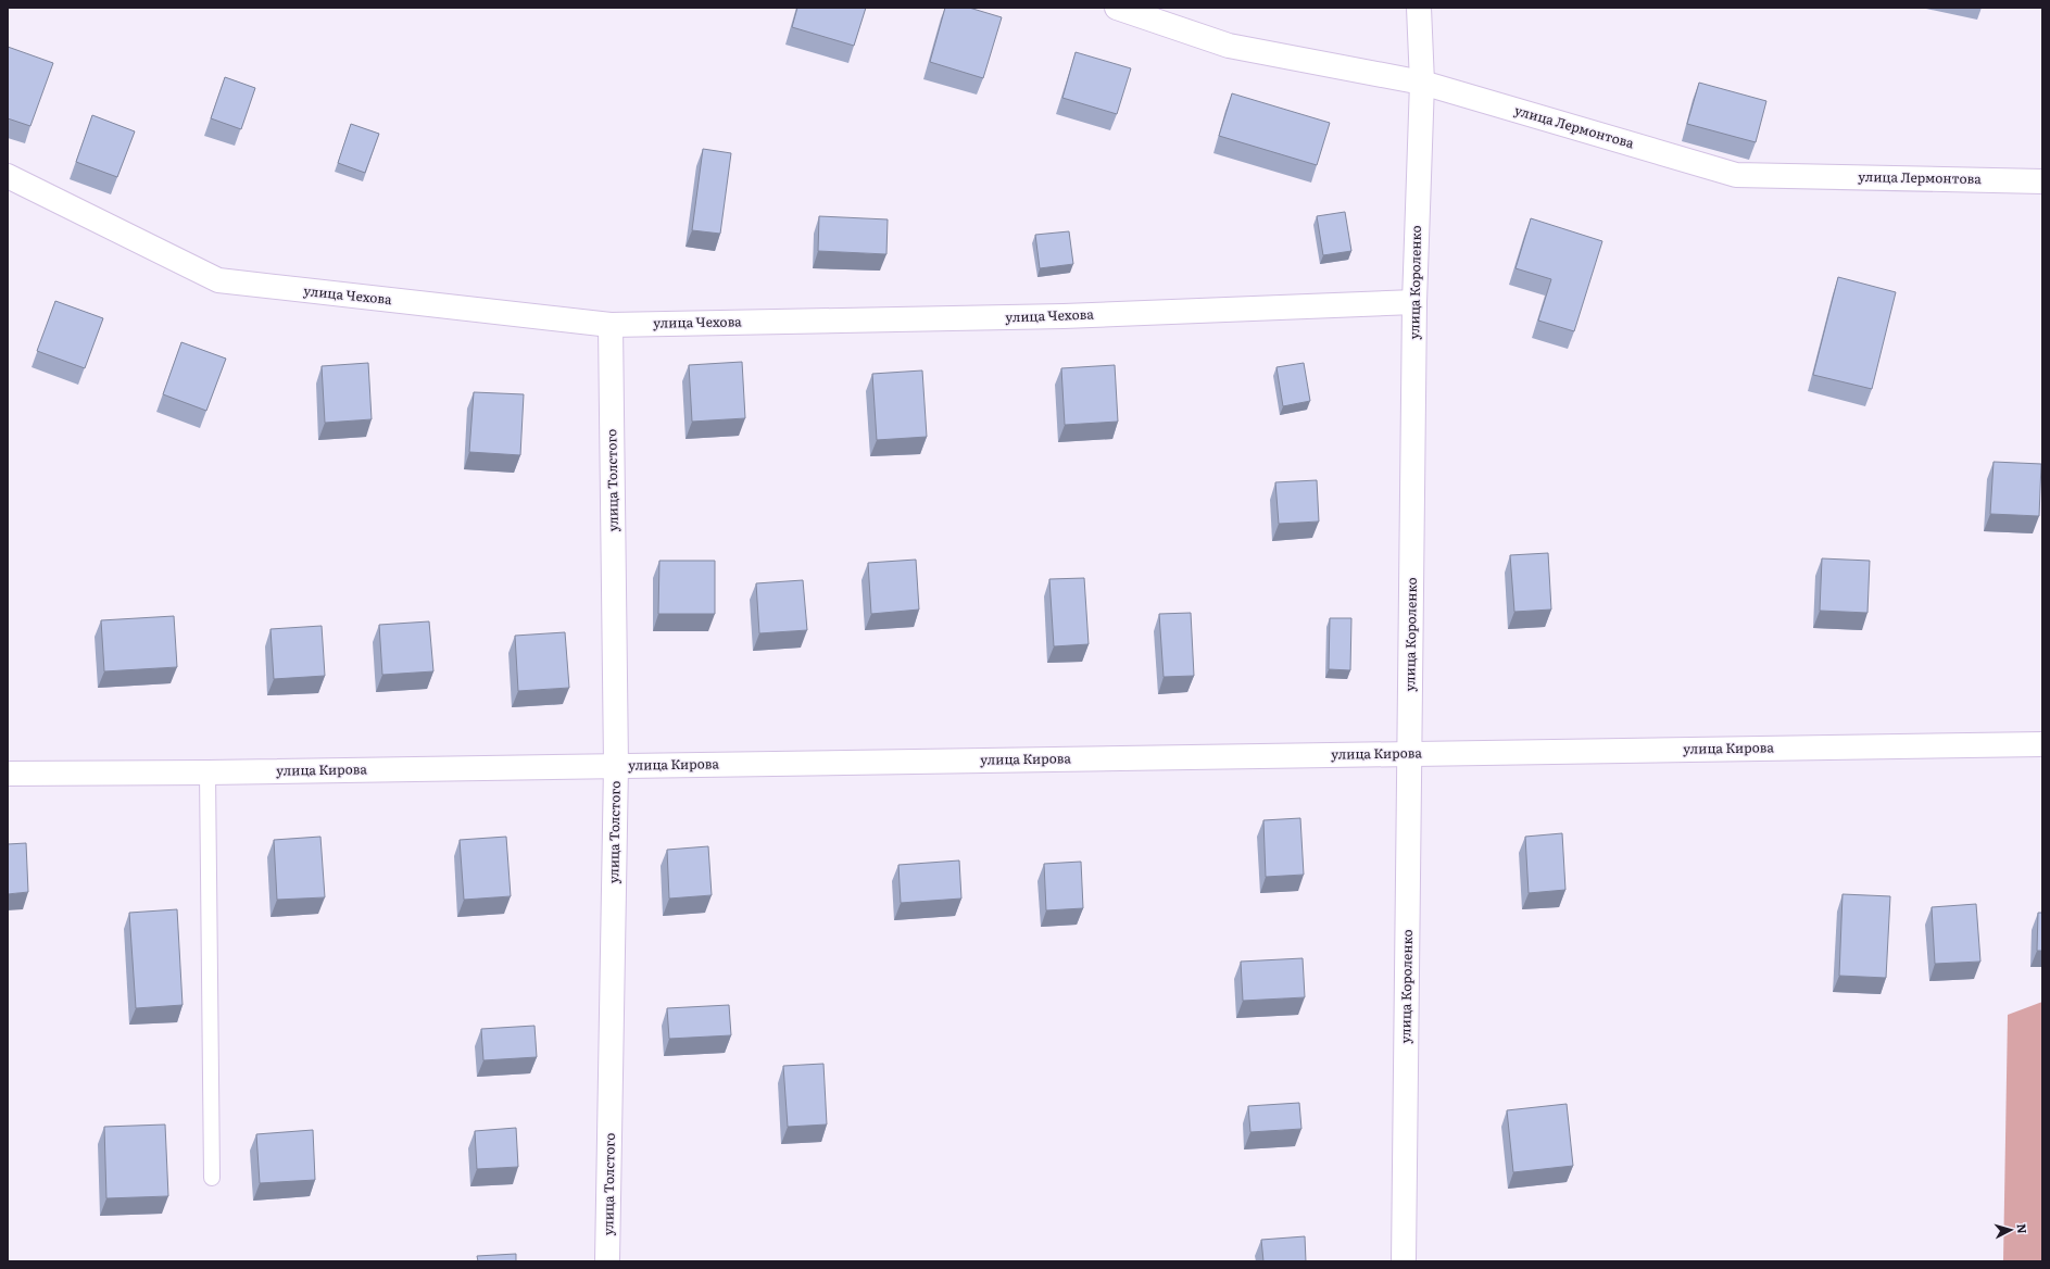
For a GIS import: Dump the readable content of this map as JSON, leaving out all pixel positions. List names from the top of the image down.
{
  "streets": {
    "street": [
      "улица Лермонтова",
      "улица Короленко",
      "улица Чехова",
      "улица Толстого",
      "улица Кирова"
    ]
  },
  "crossings": [
    ["улица Лермонтова", "улица Короленко"],
    ["улица Короленко", "улица Чехова"],
    ["улица Короленко", "улица Кирова"],
    ["улица Чехова", "улица Толстого"],
    ["улица Толстого", "улица Кирова"]
  ],
  "north": "right"
}
